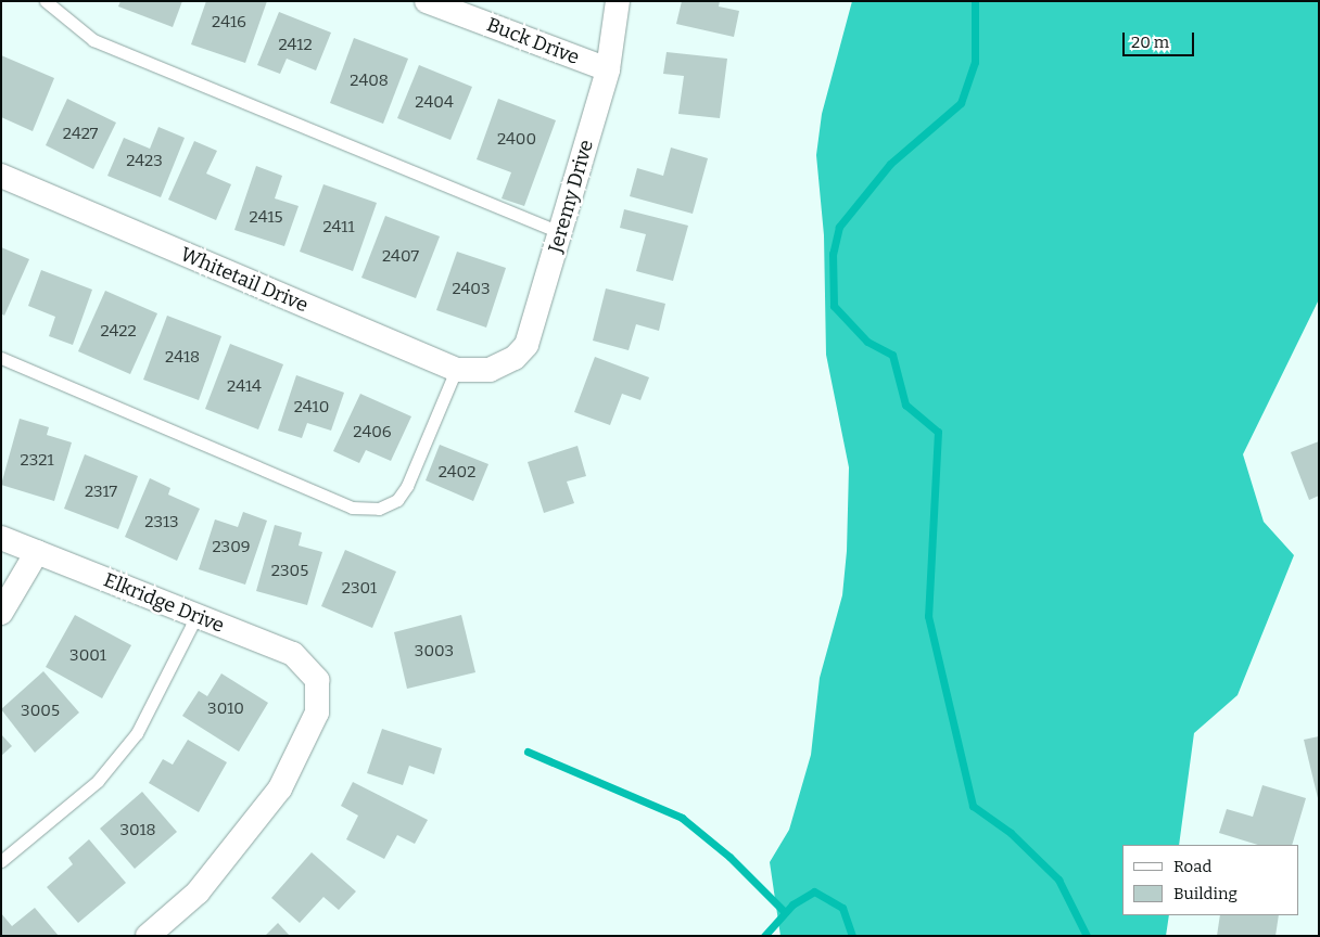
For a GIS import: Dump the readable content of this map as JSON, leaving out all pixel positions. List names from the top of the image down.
{
  "streets": {
    "street": [
      "Buck Drive",
      "Jeremy Drive",
      "Whitetail Drive",
      "Elkridge Drive"
    ]
  },
  "crossings": [
    ["Buck Drive", "Jeremy Drive"],
    ["Jeremy Drive", "Whitetail Drive"]
  ],
  "house_numbers": [
    "2416",
    "2412",
    "2408",
    "2404",
    "2427",
    "2400",
    "2423",
    "2415",
    "2411",
    "2407",
    "2403",
    "2422",
    "2418",
    "2414",
    "2410",
    "2406",
    "2321",
    "2402",
    "2317",
    "2313",
    "2309",
    "2305",
    "2301",
    "3003",
    "3001",
    "3010",
    "3005",
    "3018"
  ],
  "legend": ["Road", "Building"],
  "scale_bar": "20 m"
}
